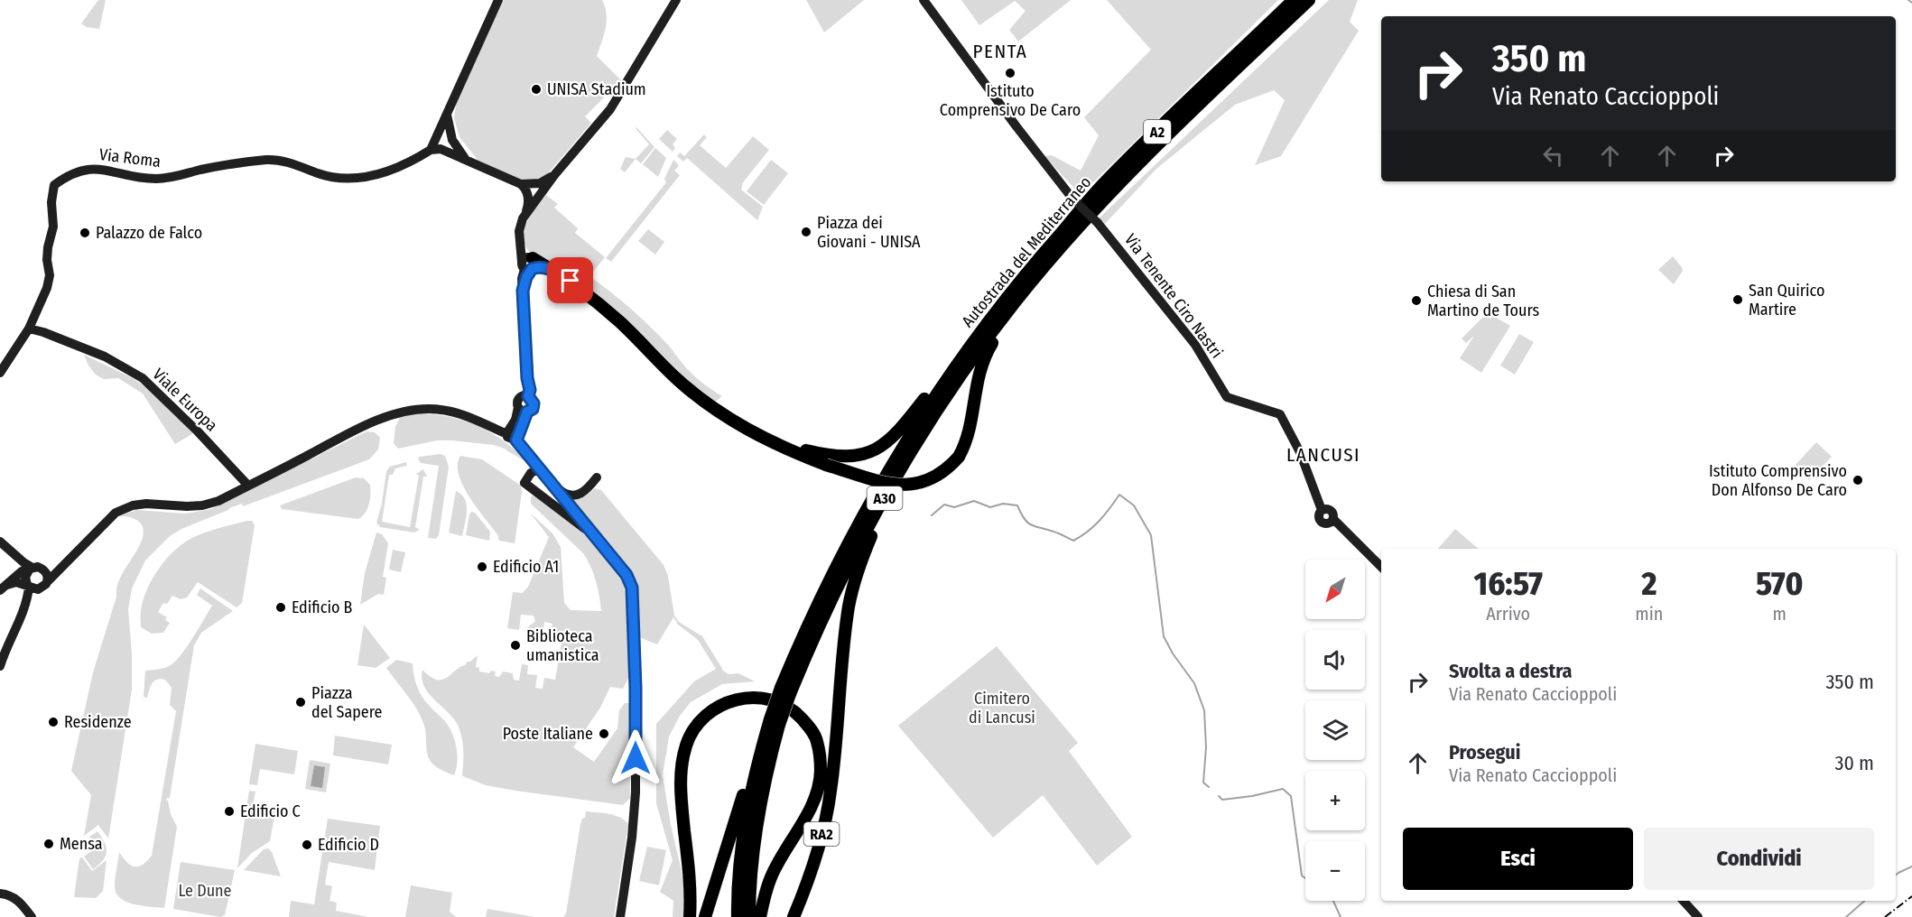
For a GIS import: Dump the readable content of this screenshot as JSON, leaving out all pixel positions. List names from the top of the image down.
{
  "streets": {
    "highway": [
      "A2",
      "Autostrada del Mediterraneo",
      "A30",
      "RA2"
    ],
    "street": ["Via Roma", "Via Tenente Ciro Nastri", "Viale Europa"]
  },
  "crossings": [
    ["Via Roma", "Viale Europa"],
    ["Autostrada del Mediterraneo", "A30"],
    ["Autostrada del Mediterraneo", "RA2"],
    ["A30", "RA2"]
  ],
  "districts": ["PENTA", "LANCUSI"],
  "parks": ["Cimitero di Lancusi", "Le Dune"],
  "places": [
    "Istituto Comprensivo De Caro",
    "UNISA Stadium",
    "Piazza dei Giovani - UNISA",
    "Palazzo de Falco",
    "San Quirico Martire",
    "Chiesa di San Martino de Tours",
    "Istituto Comprensivo Don Alfonso De Caro",
    "Edificio A1",
    "Edificio B",
    "Biblioteca umanistica",
    "Piazza del Sapere",
    "Residenze",
    "Poste Italiane",
    "Edificio C",
    "Mensa",
    "Edificio D"
  ],
  "north": "bottom left",
  "page": {
    "turn": ["350 m", "Via Renato Caccioppoli"],
    "eta": [
      "16:57",
      "Arrivo",
      "2",
      "min",
      "570",
      "m"
    ],
    "map_buttons": ["+", "−"],
    "list": [
      {
        "name": "Svolta a destra",
        "note": "Via Renato Caccioppoli",
        "value": "350 m"
      },
      {
        "name": "Prosegui",
        "note": "Via Renato Caccioppoli",
        "value": "30 m"
      }
    ],
    "buttons": ["Esci", "Condividi"]
  }
}
